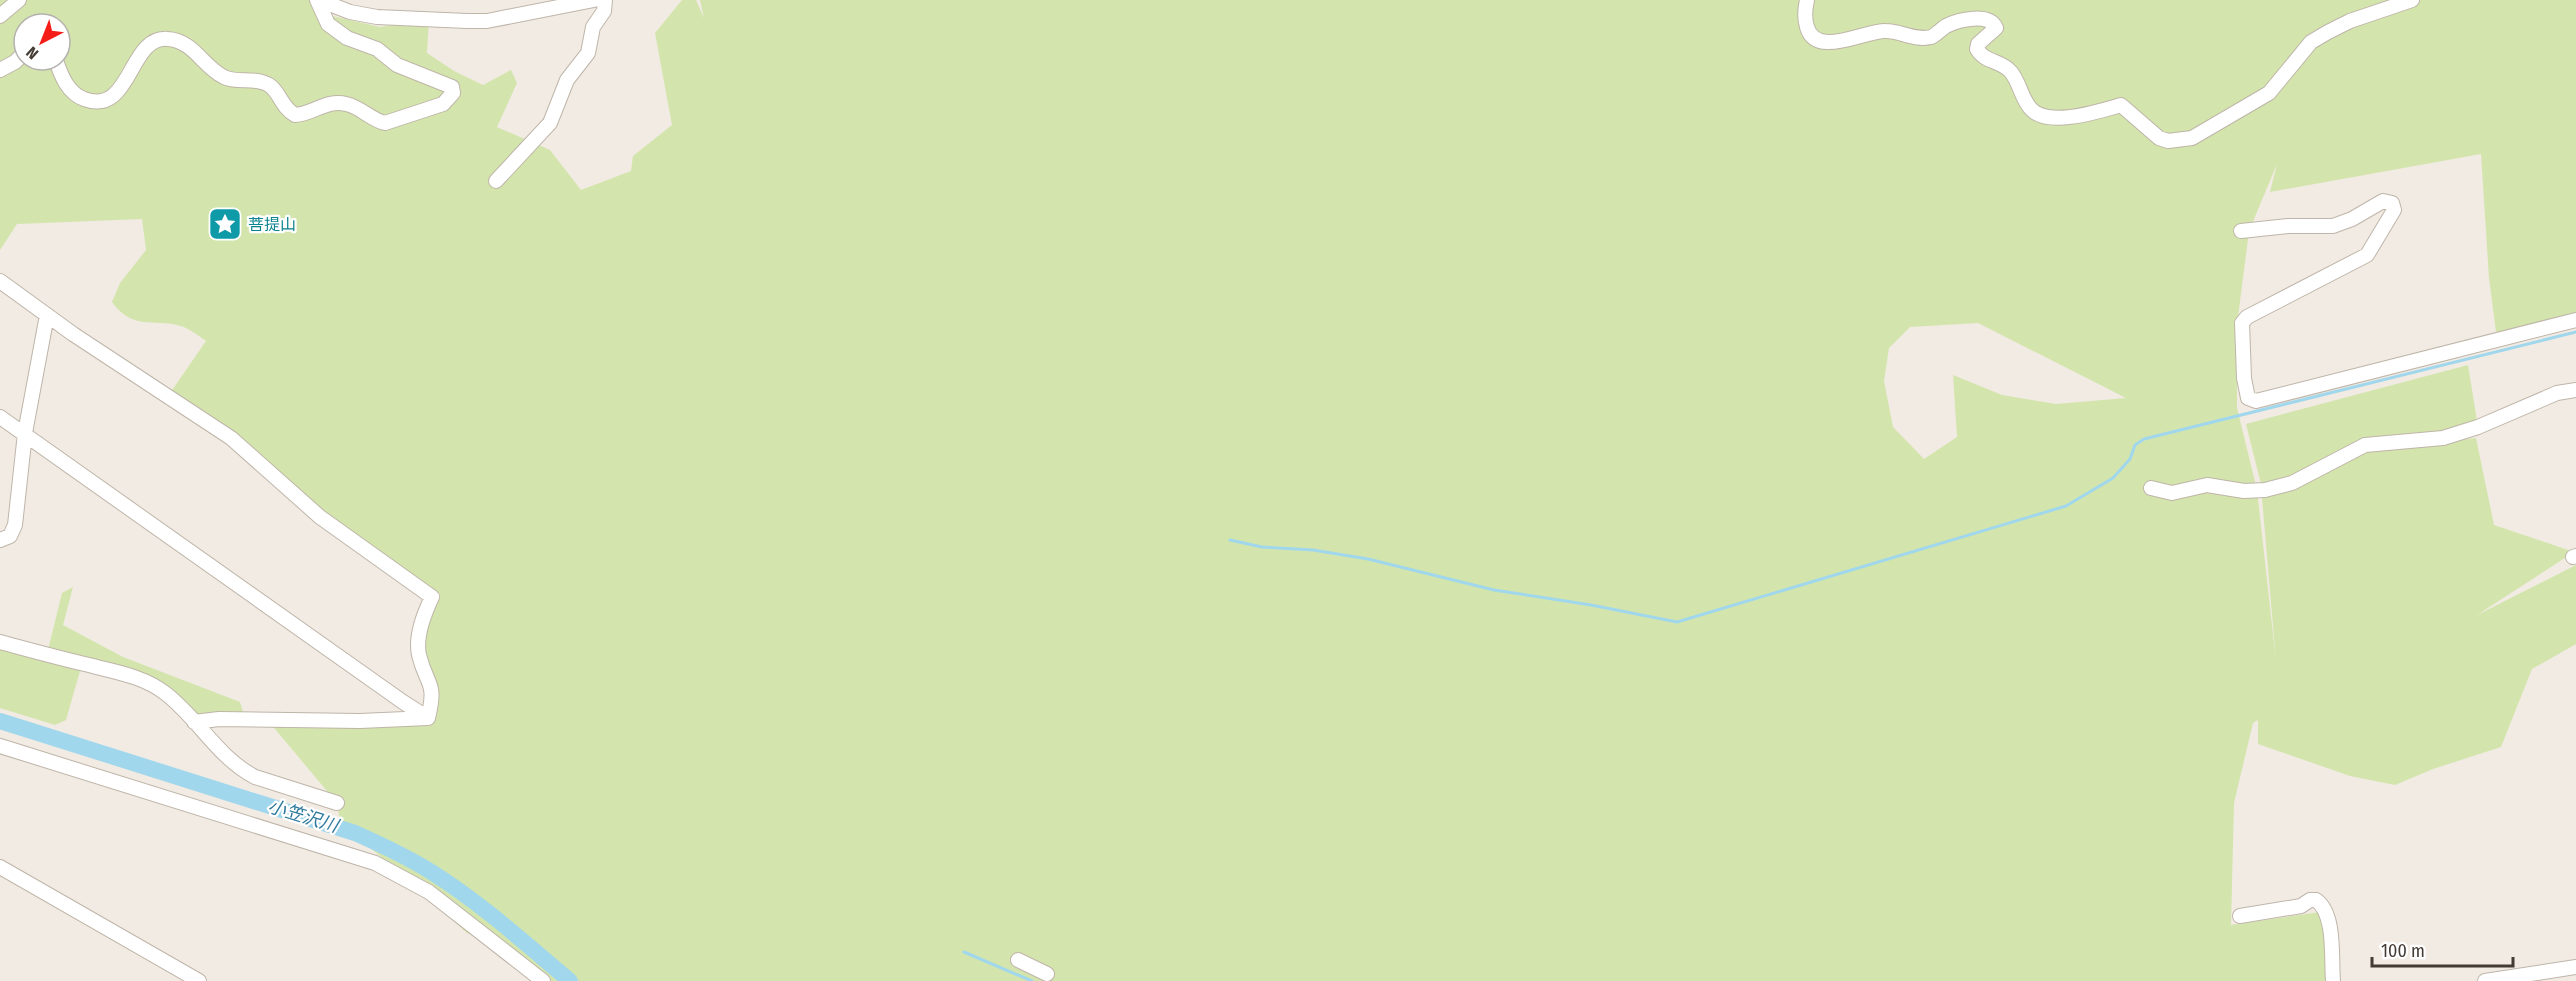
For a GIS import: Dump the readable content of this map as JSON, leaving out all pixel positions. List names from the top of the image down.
{
  "water": ["小笠沢川"],
  "places": {
    "place": ["菩提山"]
  },
  "scale_bar": "100 m",
  "north": "bottom left"
}
